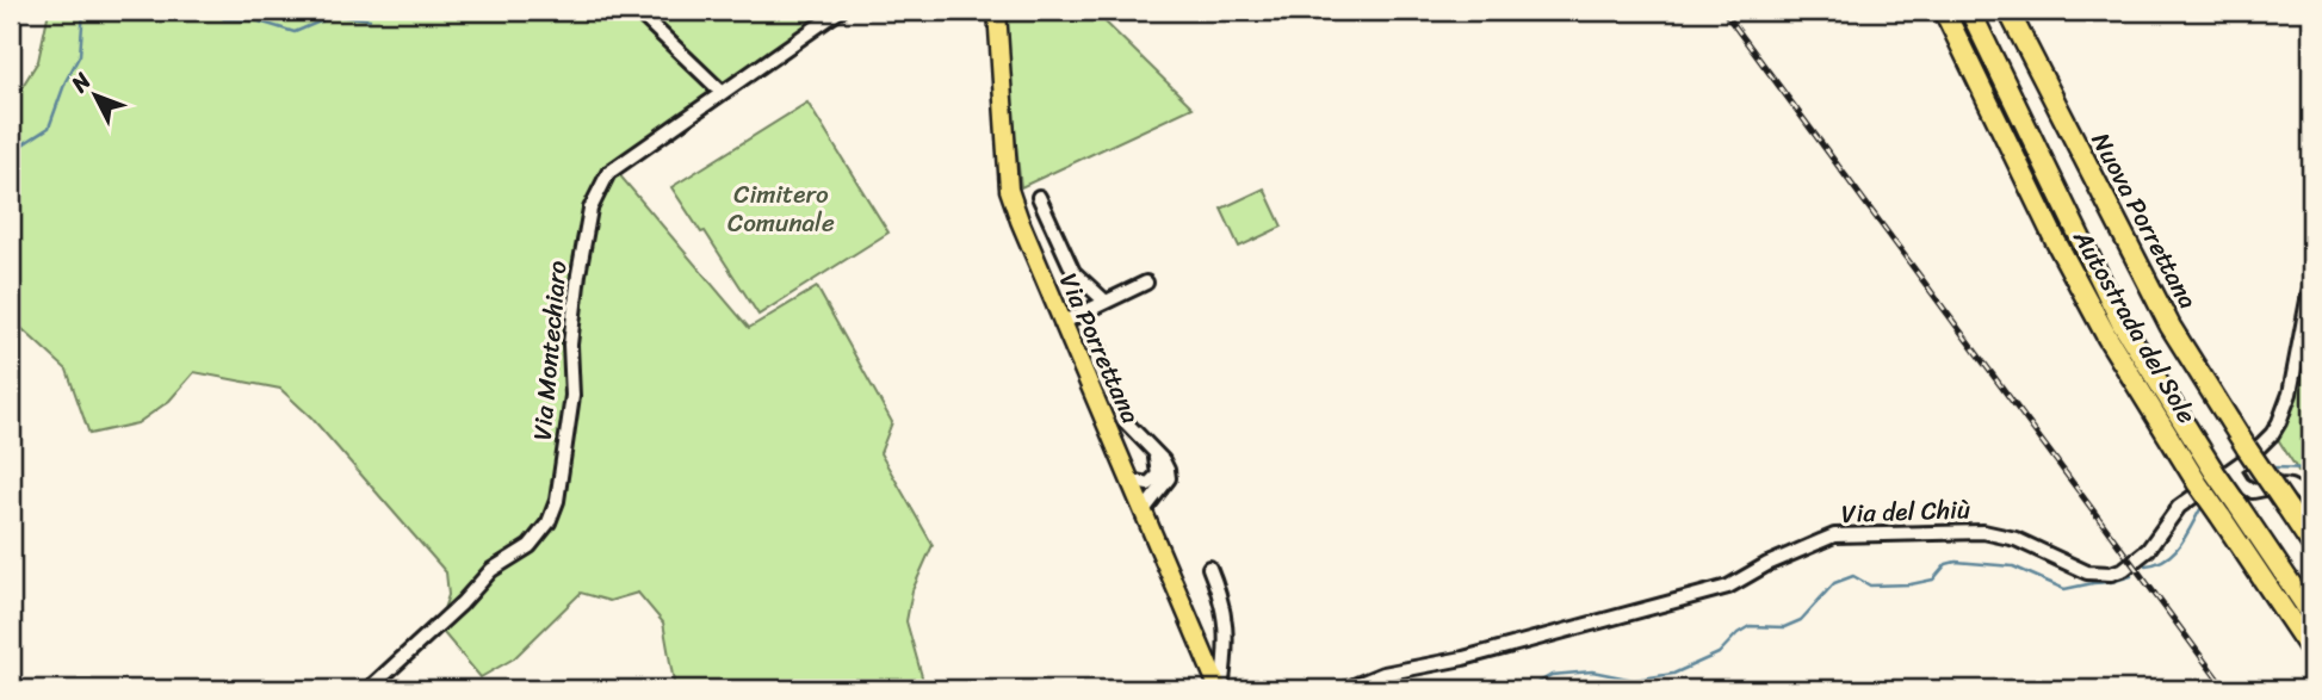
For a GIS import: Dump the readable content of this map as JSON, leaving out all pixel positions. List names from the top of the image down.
{
  "streets": {
    "highway": ["Nuova Porrettana", "Autostrada del Sole"],
    "main road": ["Via Porrettana"],
    "street": ["Via Montechiaro", "Via del Chiù"]
  },
  "crossings": [
    ["Autostrada del Sole", "Via del Chiù"]
  ],
  "parks": ["Cimitero Comunale"],
  "north": "top left"
}
